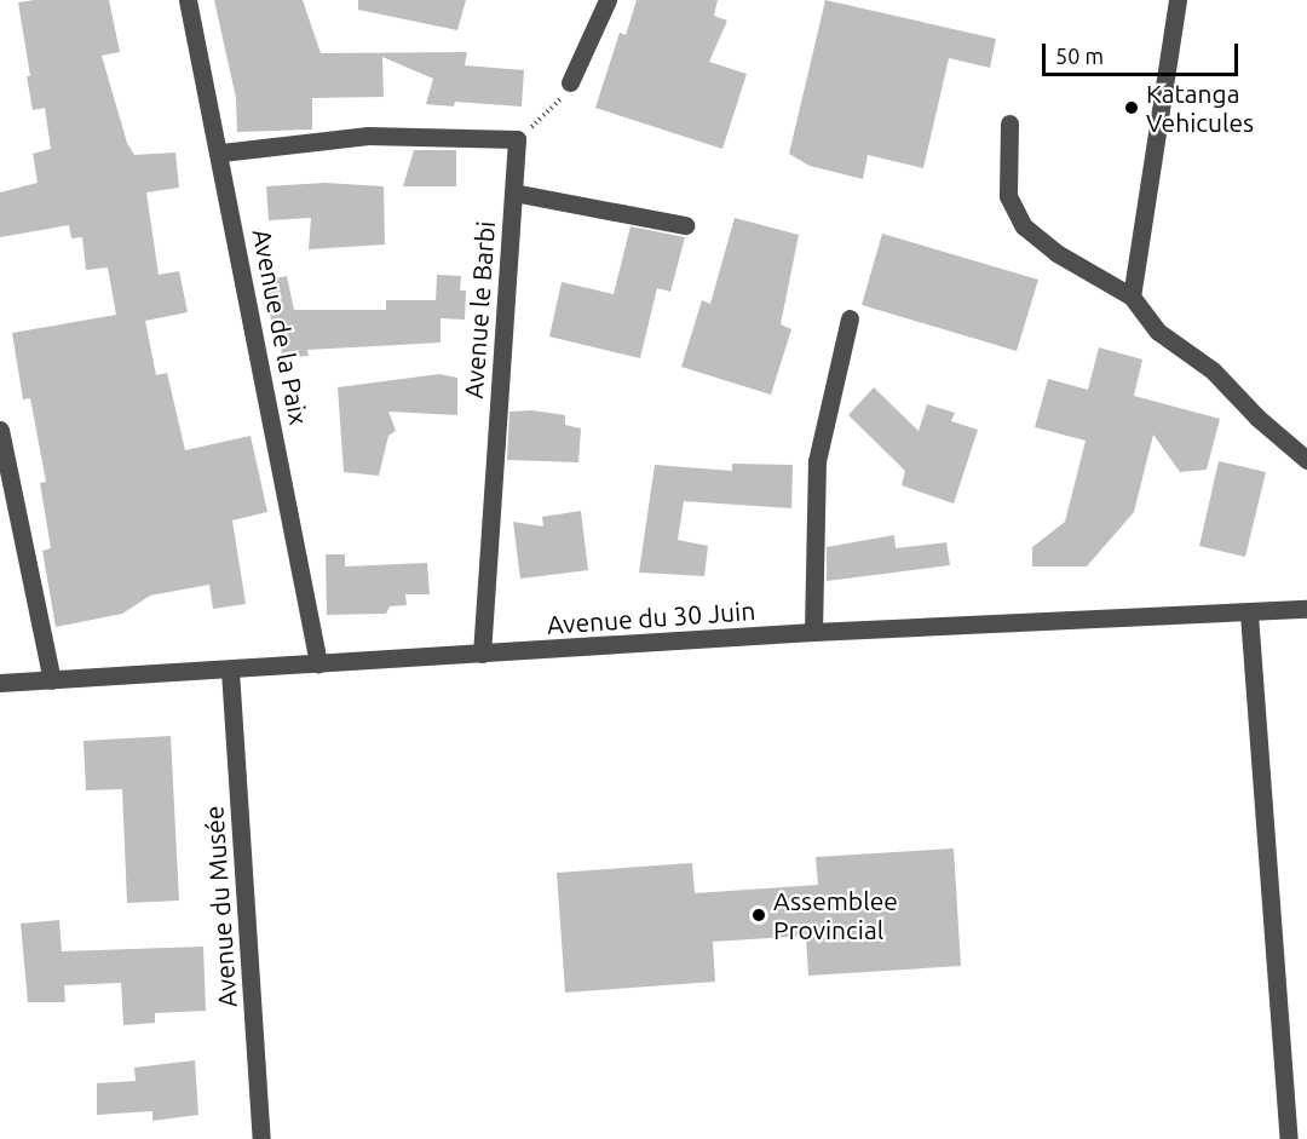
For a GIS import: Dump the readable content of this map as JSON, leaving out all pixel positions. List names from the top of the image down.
{
  "streets": {
    "street": [
      "Avenue le Barbi",
      "Avenue de la Paix",
      "Avenue du 30 Juin",
      "Avenue du Musée"
    ]
  },
  "crossings": [
    ["Avenue le Barbi", "Avenue du 30 Juin"],
    ["Avenue de la Paix", "Avenue du 30 Juin"],
    ["Avenue du 30 Juin", "Avenue du Musée"]
  ],
  "places": ["Katanga Vehicules", "Assemblee Provincial"],
  "scale_bar": "50 m"
}
